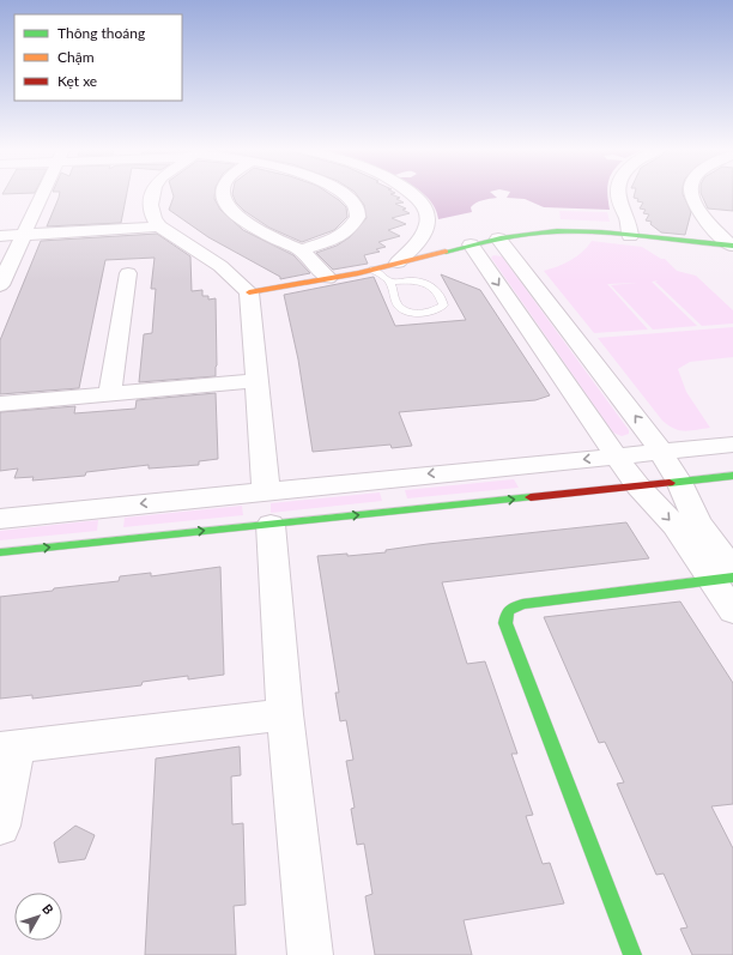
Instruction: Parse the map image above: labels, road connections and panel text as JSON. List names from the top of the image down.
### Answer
{
  "legend": ["Thông thoáng", "Chậm", "Kẹt xe"],
  "north": "top right"
}
